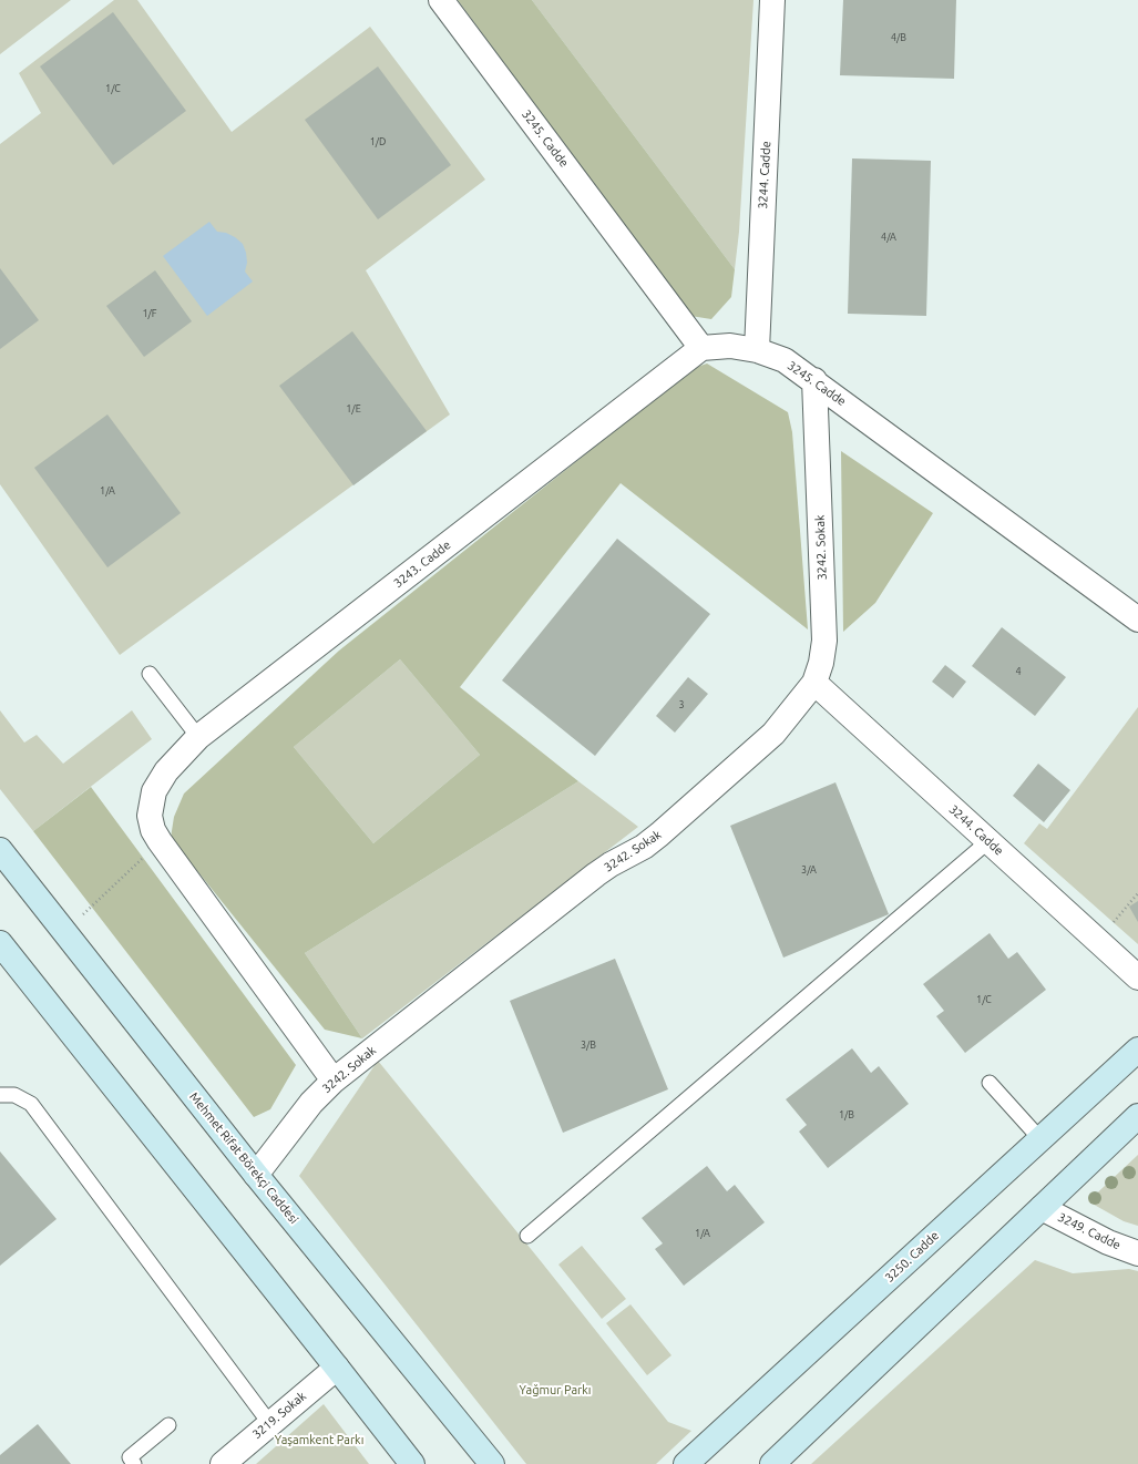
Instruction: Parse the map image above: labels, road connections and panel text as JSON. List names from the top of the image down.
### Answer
{
  "streets": {
    "main road": ["Mehmet Rifat Börekçi Caddesi", "3250. Cadde"],
    "street": [
      "3245. Cadde",
      "3244. Cadde",
      "3242. Sokak",
      "3243. Cadde",
      "3249. Cadde",
      "3219. Sokak"
    ]
  },
  "crossings": [
    ["3245. Cadde", "3244. Cadde"],
    ["3245. Cadde", "3242. Sokak"],
    ["3245. Cadde", "3243. Cadde"],
    ["3244. Cadde", "3242. Sokak"],
    ["3242. Sokak", "Mehmet Rifat Börekçi Caddesi"]
  ],
  "parks": ["Yağmur Parkı", "Yaşamkent Parkı"],
  "house_numbers": [
    "4/B",
    "1/C",
    "1/D",
    "4/A",
    "1/F",
    "1/E",
    "1/A",
    "4",
    "3",
    "3/A",
    "1/C",
    "3/B",
    "1/B",
    "1/A"
  ]
}
